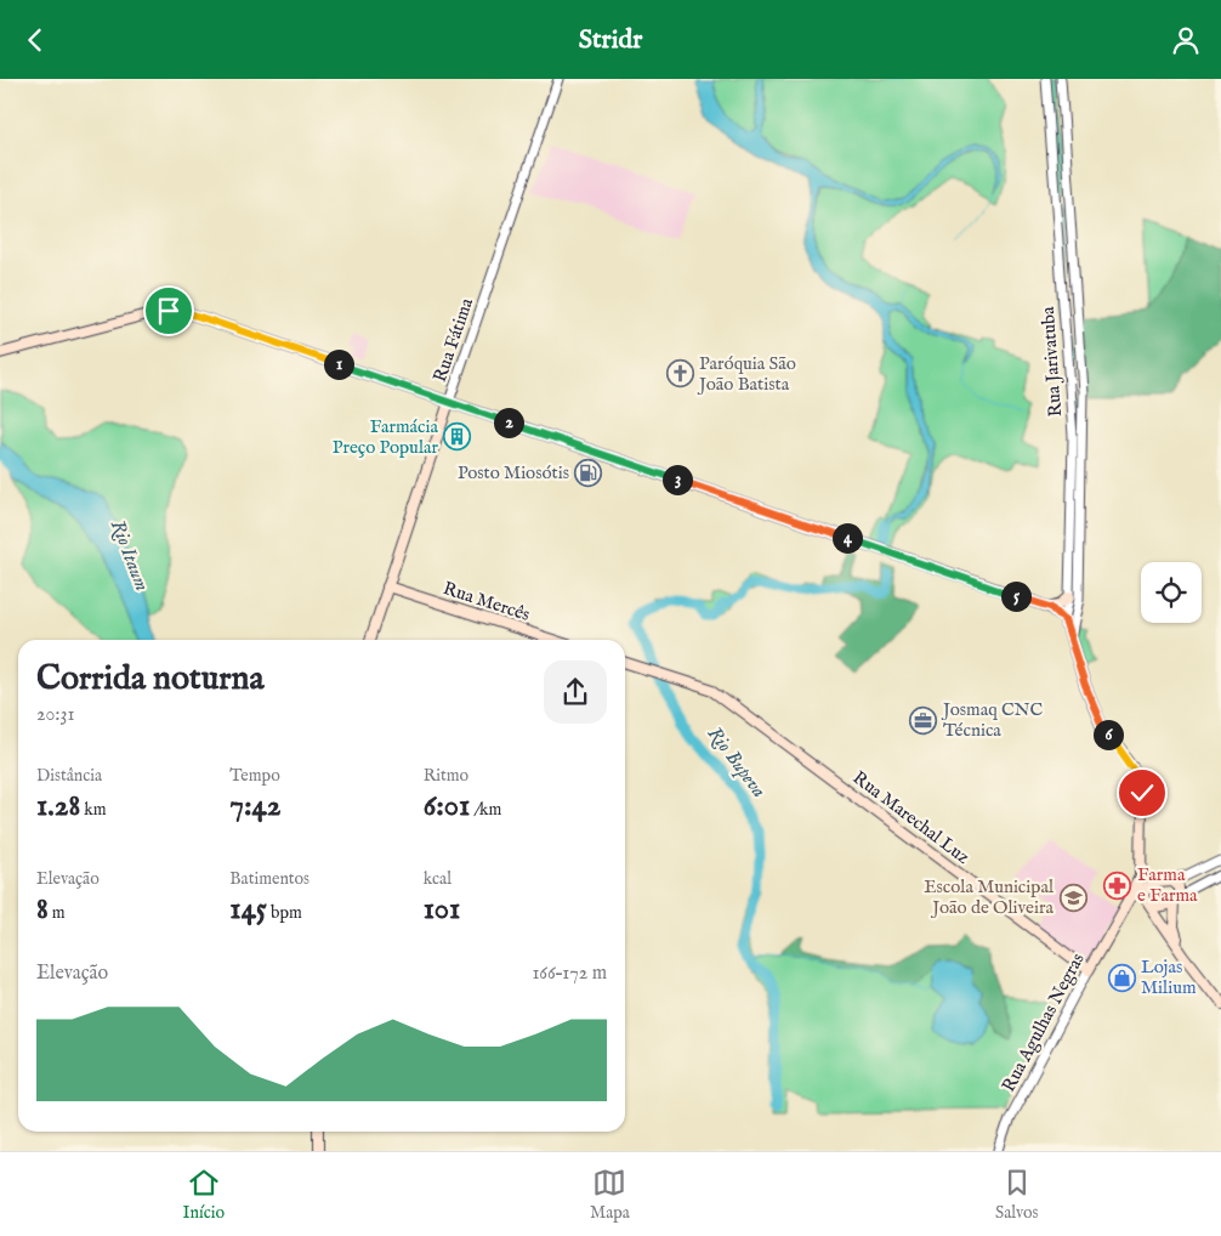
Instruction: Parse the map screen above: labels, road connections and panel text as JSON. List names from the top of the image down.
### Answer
{
  "streets": {
    "main road": [
      "Rua Fátima",
      "Rua Jarivatuba",
      "Rua Mercês",
      "Rua Marechal Luz",
      "Rua Agulhas Negras"
    ]
  },
  "crossings": [
    ["Rua Fátima", "Rua Mercês"],
    ["Rua Jarivatuba", "Rua Agulhas Negras"],
    ["Rua Marechal Luz", "Rua Agulhas Negras"]
  ],
  "water": ["Rio Itaum", "Rio Bupeva"],
  "places": {
    "church": ["Paróquia São João Batista"],
    "building": ["Farmácia Preço Popular"],
    "fuel station": ["Posto Miosótis"],
    "office": ["Josmaq CNC Técnica"],
    "pharmacy": ["Farma e Farma"],
    "school or university": ["Escola Municipal João de Oliveira"],
    "shop": ["Lojas Milium"]
  },
  "page": {
    "header": "Stridr",
    "pins": [
      "1",
      "2",
      "3",
      "4",
      "5",
      "6"
    ],
    "heading": ["Corrida noturna", "20:31"],
    "stats": [
      ["Distância", "1.28 km"],
      ["Tempo", "7:42"],
      ["Ritmo", "6:01 /km"],
      ["Elevação", "8 m"],
      ["Batimentos", "145 bpm"],
      ["kcal", "101"]
    ],
    "chart": ["Elevação", "166–172 m"],
    "tabs": ["Início", "Mapa", "Salvos"]
  }
}
